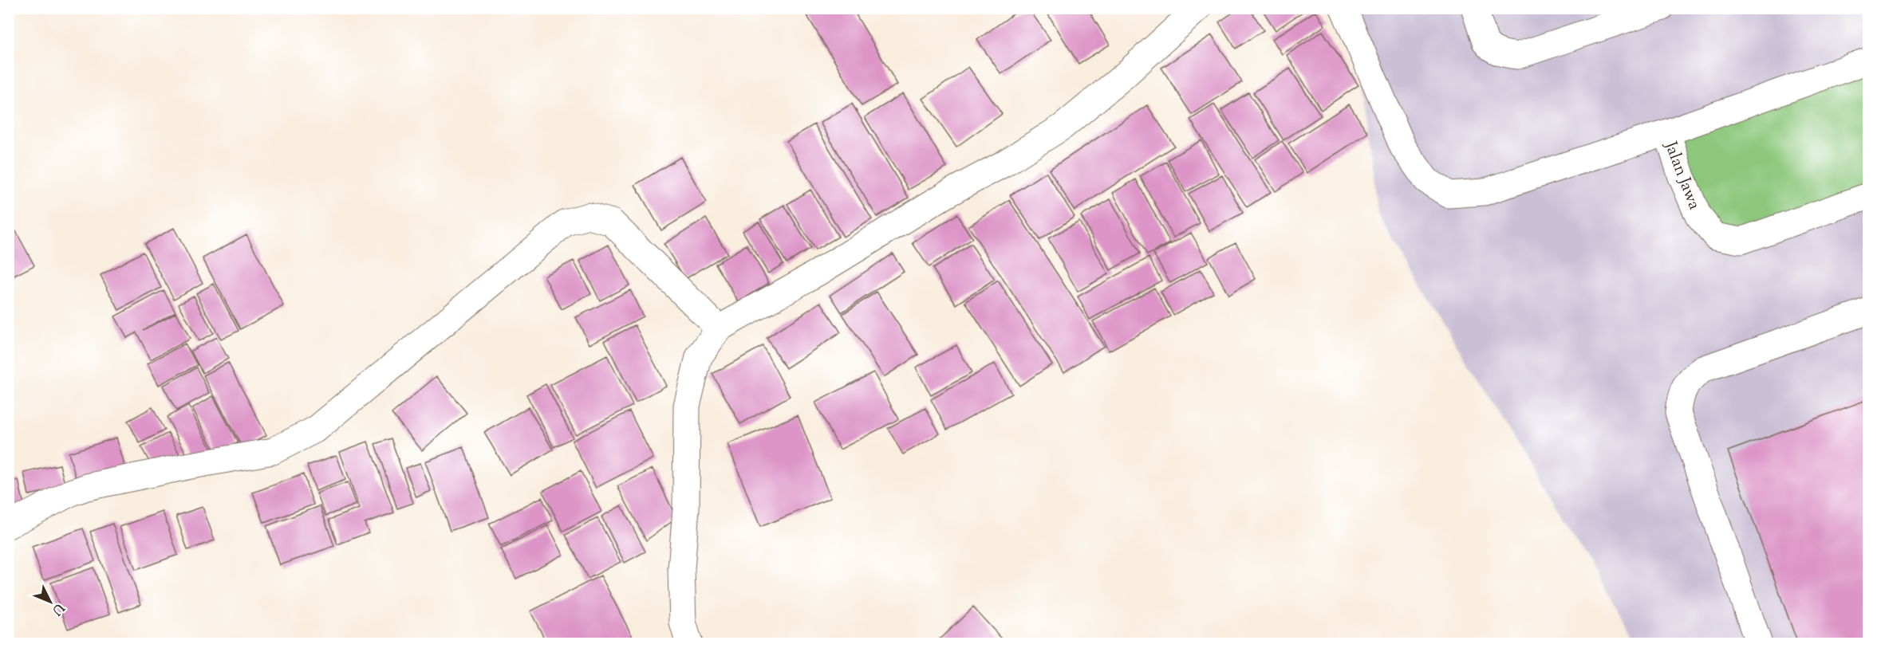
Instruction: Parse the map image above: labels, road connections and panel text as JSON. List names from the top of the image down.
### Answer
{
  "streets": {
    "street": ["Jalan Jawa"]
  },
  "north": "bottom right"
}
